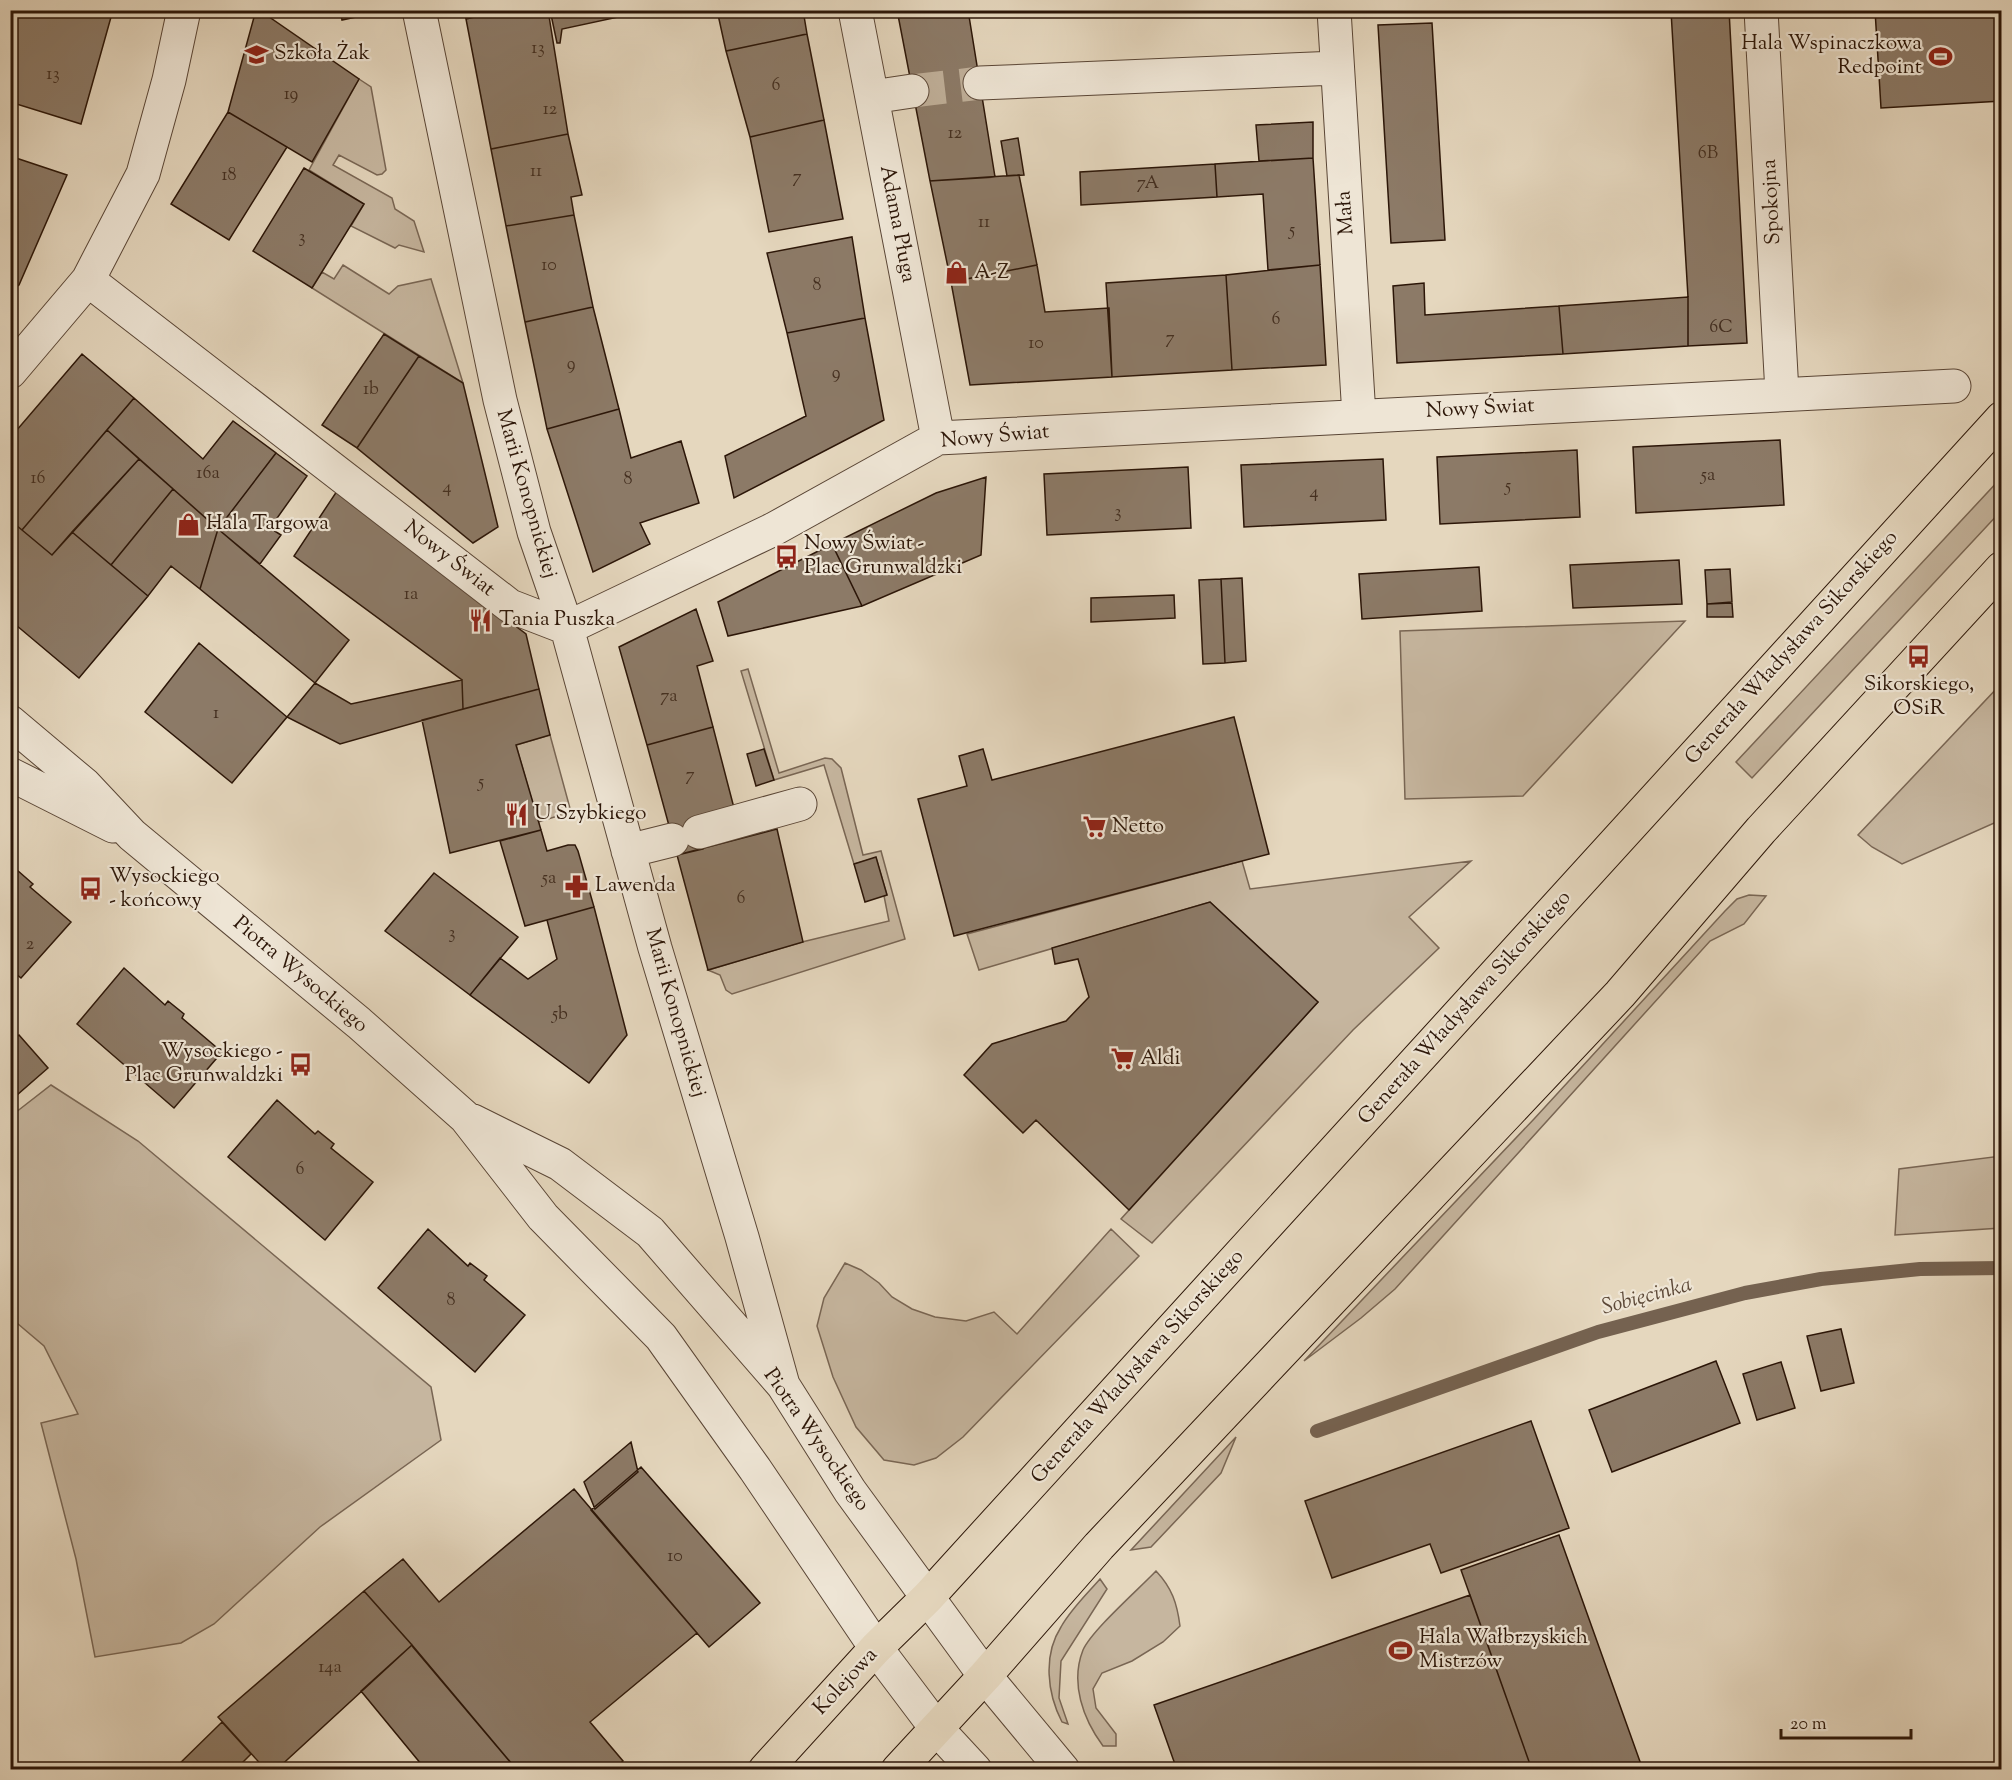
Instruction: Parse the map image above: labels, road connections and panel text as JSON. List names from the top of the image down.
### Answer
{
  "streets": {
    "main road": ["Generała Władysława Sikorskiego", "Kolejowa"],
    "street": [
      "Spokojna",
      "Mała",
      "Adama Pługa",
      "Nowy Świat",
      "Marii Konopnickiej",
      "Piotra Wysockiego"
    ]
  },
  "crossings": [
    ["Spokojna", "Nowy Świat"],
    ["Mała", "Nowy Świat"],
    ["Adama Pługa", "Nowy Świat"],
    ["Nowy Świat", "Marii Konopnickiej"],
    ["Marii Konopnickiej", "Piotra Wysockiego"],
    ["Generała Władysława Sikorskiego", "Piotra Wysockiego"],
    ["Generała Władysława Sikorskiego", "Kolejowa"],
    ["Piotra Wysockiego", "Kolejowa"]
  ],
  "water": ["Sobięcinka"],
  "places": {
    "school or university": ["Szkoła Żak"],
    "sports": ["Hala Wspinaczkowa Redpoint", "Hala Wałbrzyskich Mistrzów"],
    "shop": ["A-Z", "Hala Targowa"],
    "bus stop": [
      "Nowy Świat - Plac Grunwaldzki",
      "Sikorskiego, OSiR",
      "Wysockiego - końcowy",
      "Wysockiego - Plac Grunwaldzki"
    ],
    "restaurant": ["Tania Puszka", "U Szybkiego"],
    "supermarket": ["Netto", "Aldi"],
    "pharmacy": ["Lawenda"]
  },
  "house_numbers": [
    "13",
    "13",
    "6",
    "19",
    "12",
    "12",
    "6B",
    "11",
    "18",
    "7",
    "7A",
    "11",
    "5",
    "3",
    "10",
    "8",
    "6",
    "6C",
    "7",
    "10",
    "9",
    "9",
    "1b",
    "16a",
    "5a",
    "16",
    "8",
    "5",
    "4",
    "4",
    "3",
    "1a",
    "7a",
    "1",
    "7",
    "5",
    "5a",
    "6",
    "3",
    "2",
    "5b",
    "6",
    "8",
    "10",
    "14a"
  ],
  "scale_bar": "20 m"
}
